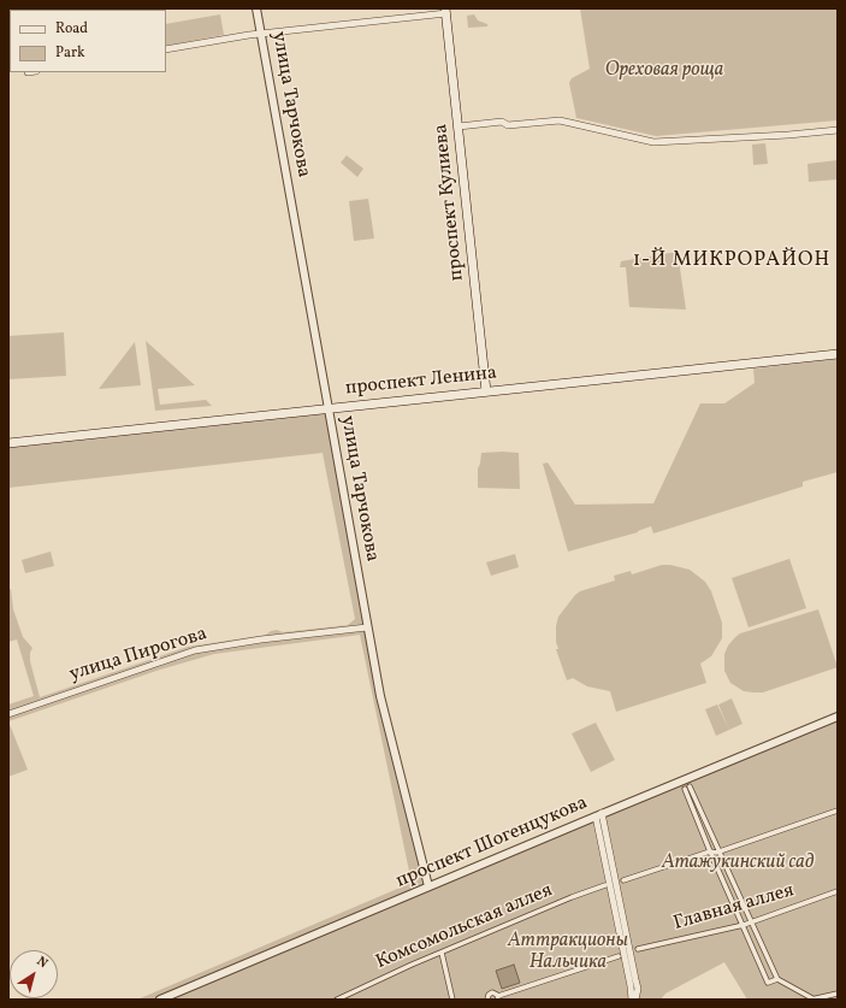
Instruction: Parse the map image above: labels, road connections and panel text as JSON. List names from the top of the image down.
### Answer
{
  "streets": {
    "main road": ["проспект Кулиева", "проспект Ленина"],
    "street": [
      "улица Тарчокова",
      "улица Пирогова",
      "проспект Шогенцукова",
      "Главная аллея",
      "Комсомольская аллея"
    ]
  },
  "crossings": [
    ["улица Тарчокова", "проспект Ленина"],
    ["улица Тарчокова", "улица Пирогова"],
    ["улица Тарчокова", "проспект Шогенцукова"],
    ["проспект Кулиева", "проспект Ленина"]
  ],
  "districts": ["1-Й МИКРОРАЙОН"],
  "parks": ["Ореховая роща", "Атажукинский сад", "Аттракционы Нальчика"],
  "legend": ["Road", "Park"],
  "north": "top right"
}
